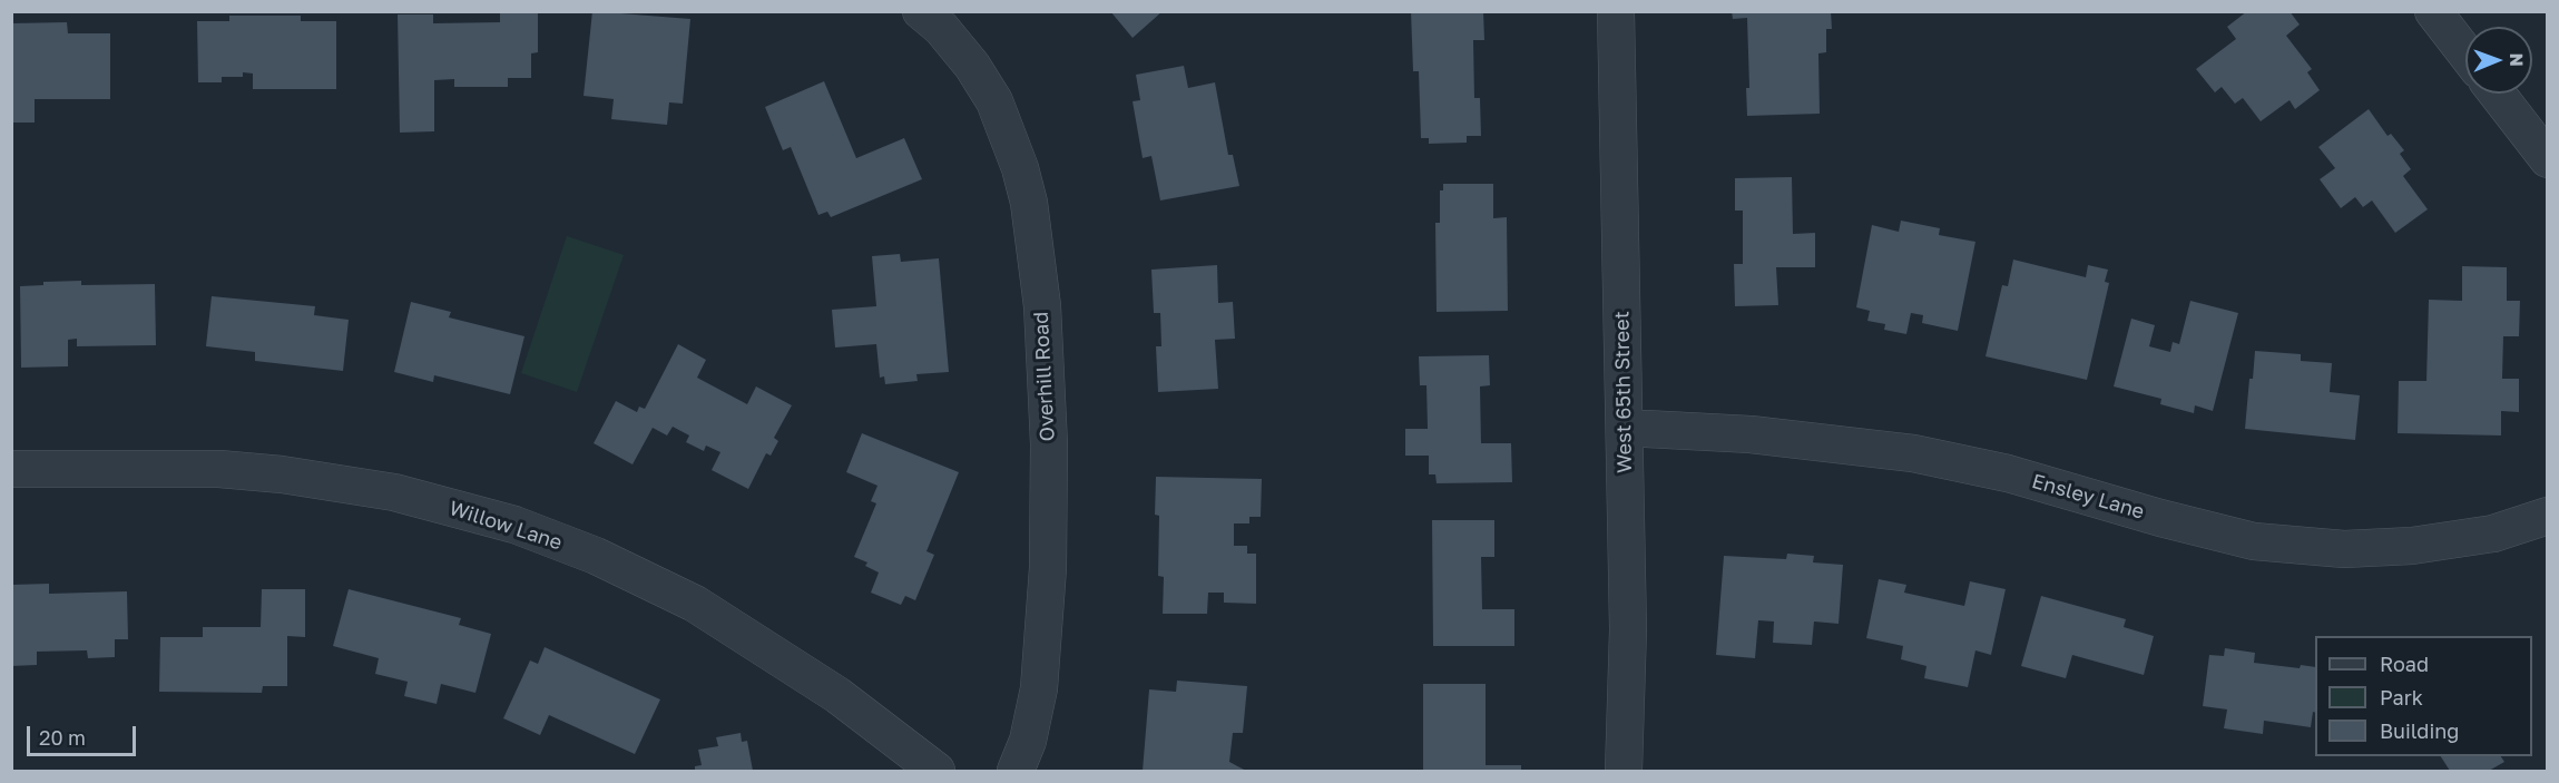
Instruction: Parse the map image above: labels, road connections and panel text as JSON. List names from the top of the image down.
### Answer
{
  "streets": {
    "street": [
      "Overhill Road",
      "West 65th Street",
      "Ensley Lane",
      "Willow Lane"
    ]
  },
  "crossings": [
    ["West 65th Street", "Ensley Lane"]
  ],
  "legend": ["Road", "Park", "Building"],
  "scale_bar": "20 m",
  "north": "right"
}
